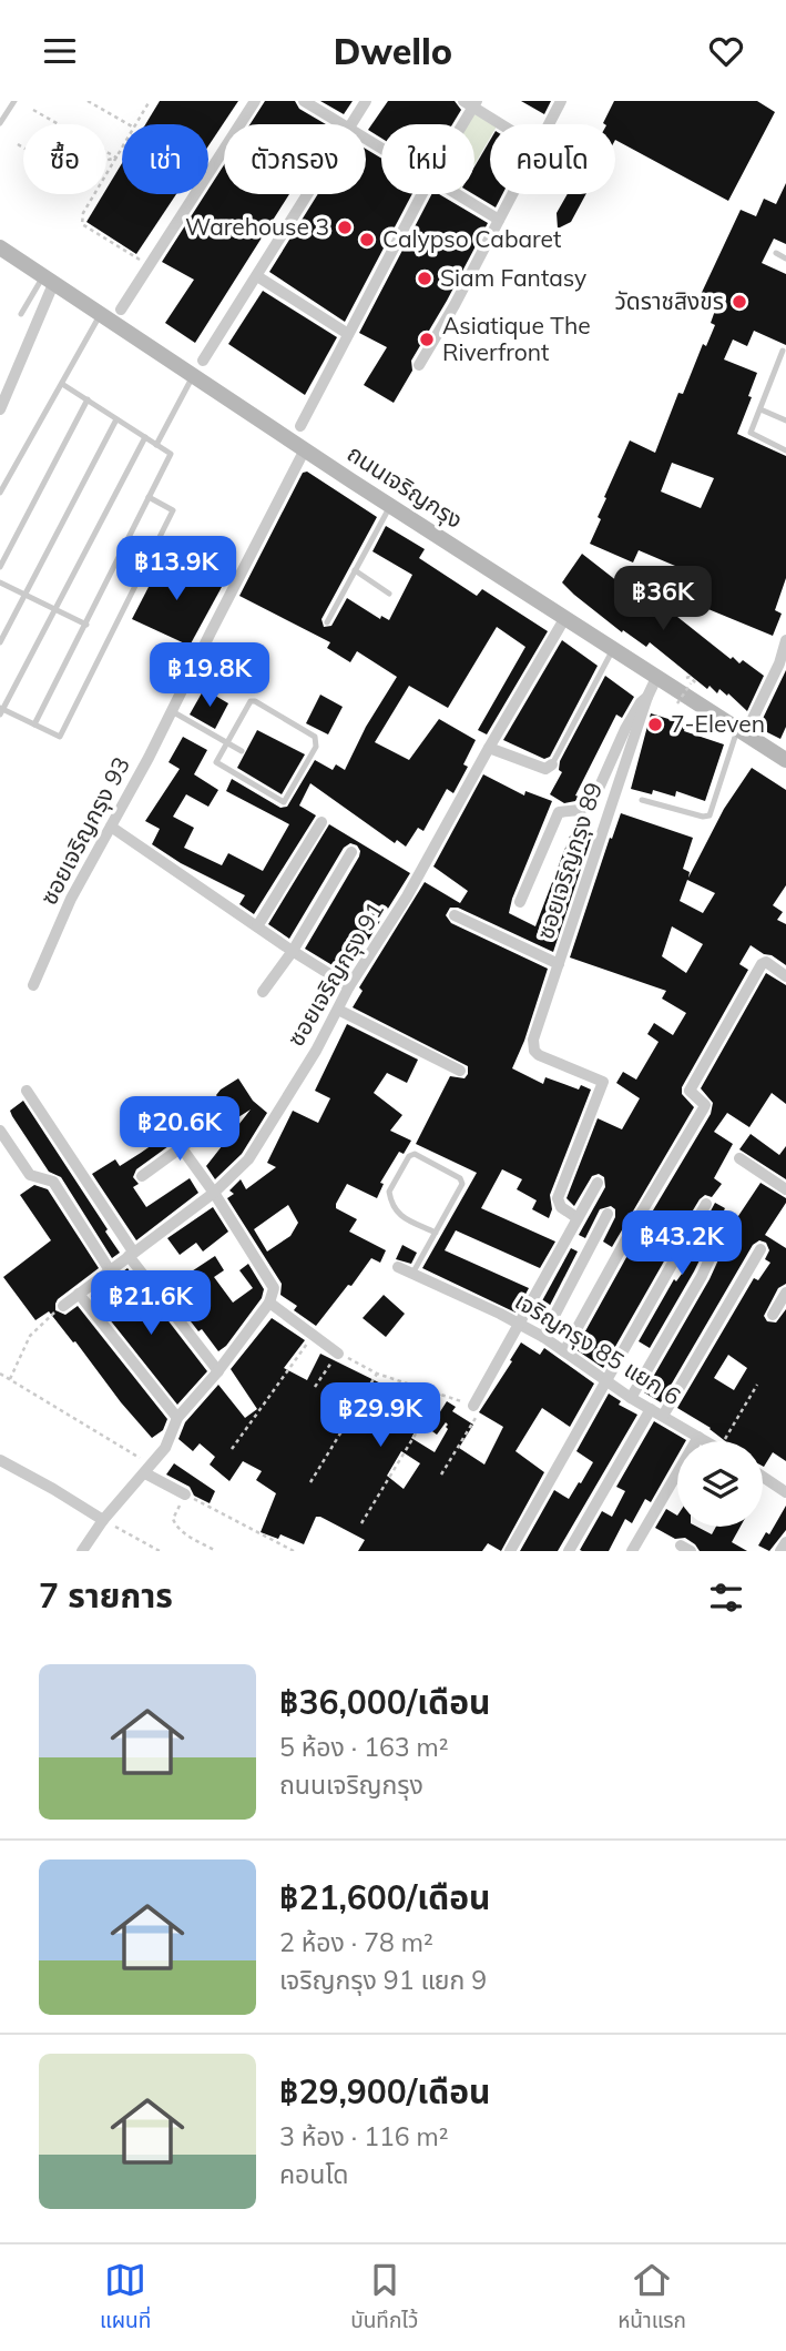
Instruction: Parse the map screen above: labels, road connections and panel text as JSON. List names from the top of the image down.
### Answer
{
  "streets": {
    "main road": ["ถนนเจริญกรุง"],
    "street": [
      "ซอยเจริญกรุง 93",
      "ซอยเจริญกรุง 89",
      "ซอยเจริญกรุง 91",
      "เจริญกรุง 85 แยก 6"
    ]
  },
  "crossings": [
    ["ถนนเจริญกรุง", "ซอยเจริญกรุง 93"],
    ["ถนนเจริญกรุง", "ซอยเจริญกรุง 91"]
  ],
  "places": [
    "Warehouse 3",
    "Calypso Cabaret",
    "Siam Fantasy",
    "วัดราชสิงขร",
    "Asiatique The Riverfront",
    "7-Eleven"
  ],
  "page": {
    "header": "Dwello",
    "chip": [
      "ซื้อ",
      "เช่า",
      "ตัวกรอง",
      "ใหม่",
      "คอนโด"
    ],
    "price": [
      "฿13.9K",
      "฿36K",
      "฿19.8K",
      "฿20.6K",
      "฿43.2K",
      "฿21.6K",
      "฿29.9K"
    ],
    "heading": "7 รายการ",
    "list": [
      {
        "name": "฿36,000/เดือน",
        "note": "5 ห้อง · 163 m² · ถนนเจริญกรุง"
      },
      {
        "name": "฿21,600/เดือน",
        "note": "2 ห้อง · 78 m² · เจริญกรุง 91 แยก 9"
      },
      {
        "name": "฿29,900/เดือน",
        "note": "3 ห้อง · 116 m² · คอนโด"
      }
    ],
    "tabs": ["แผนที่", "บันทึกไว้", "หน้าแรก"]
  }
}
